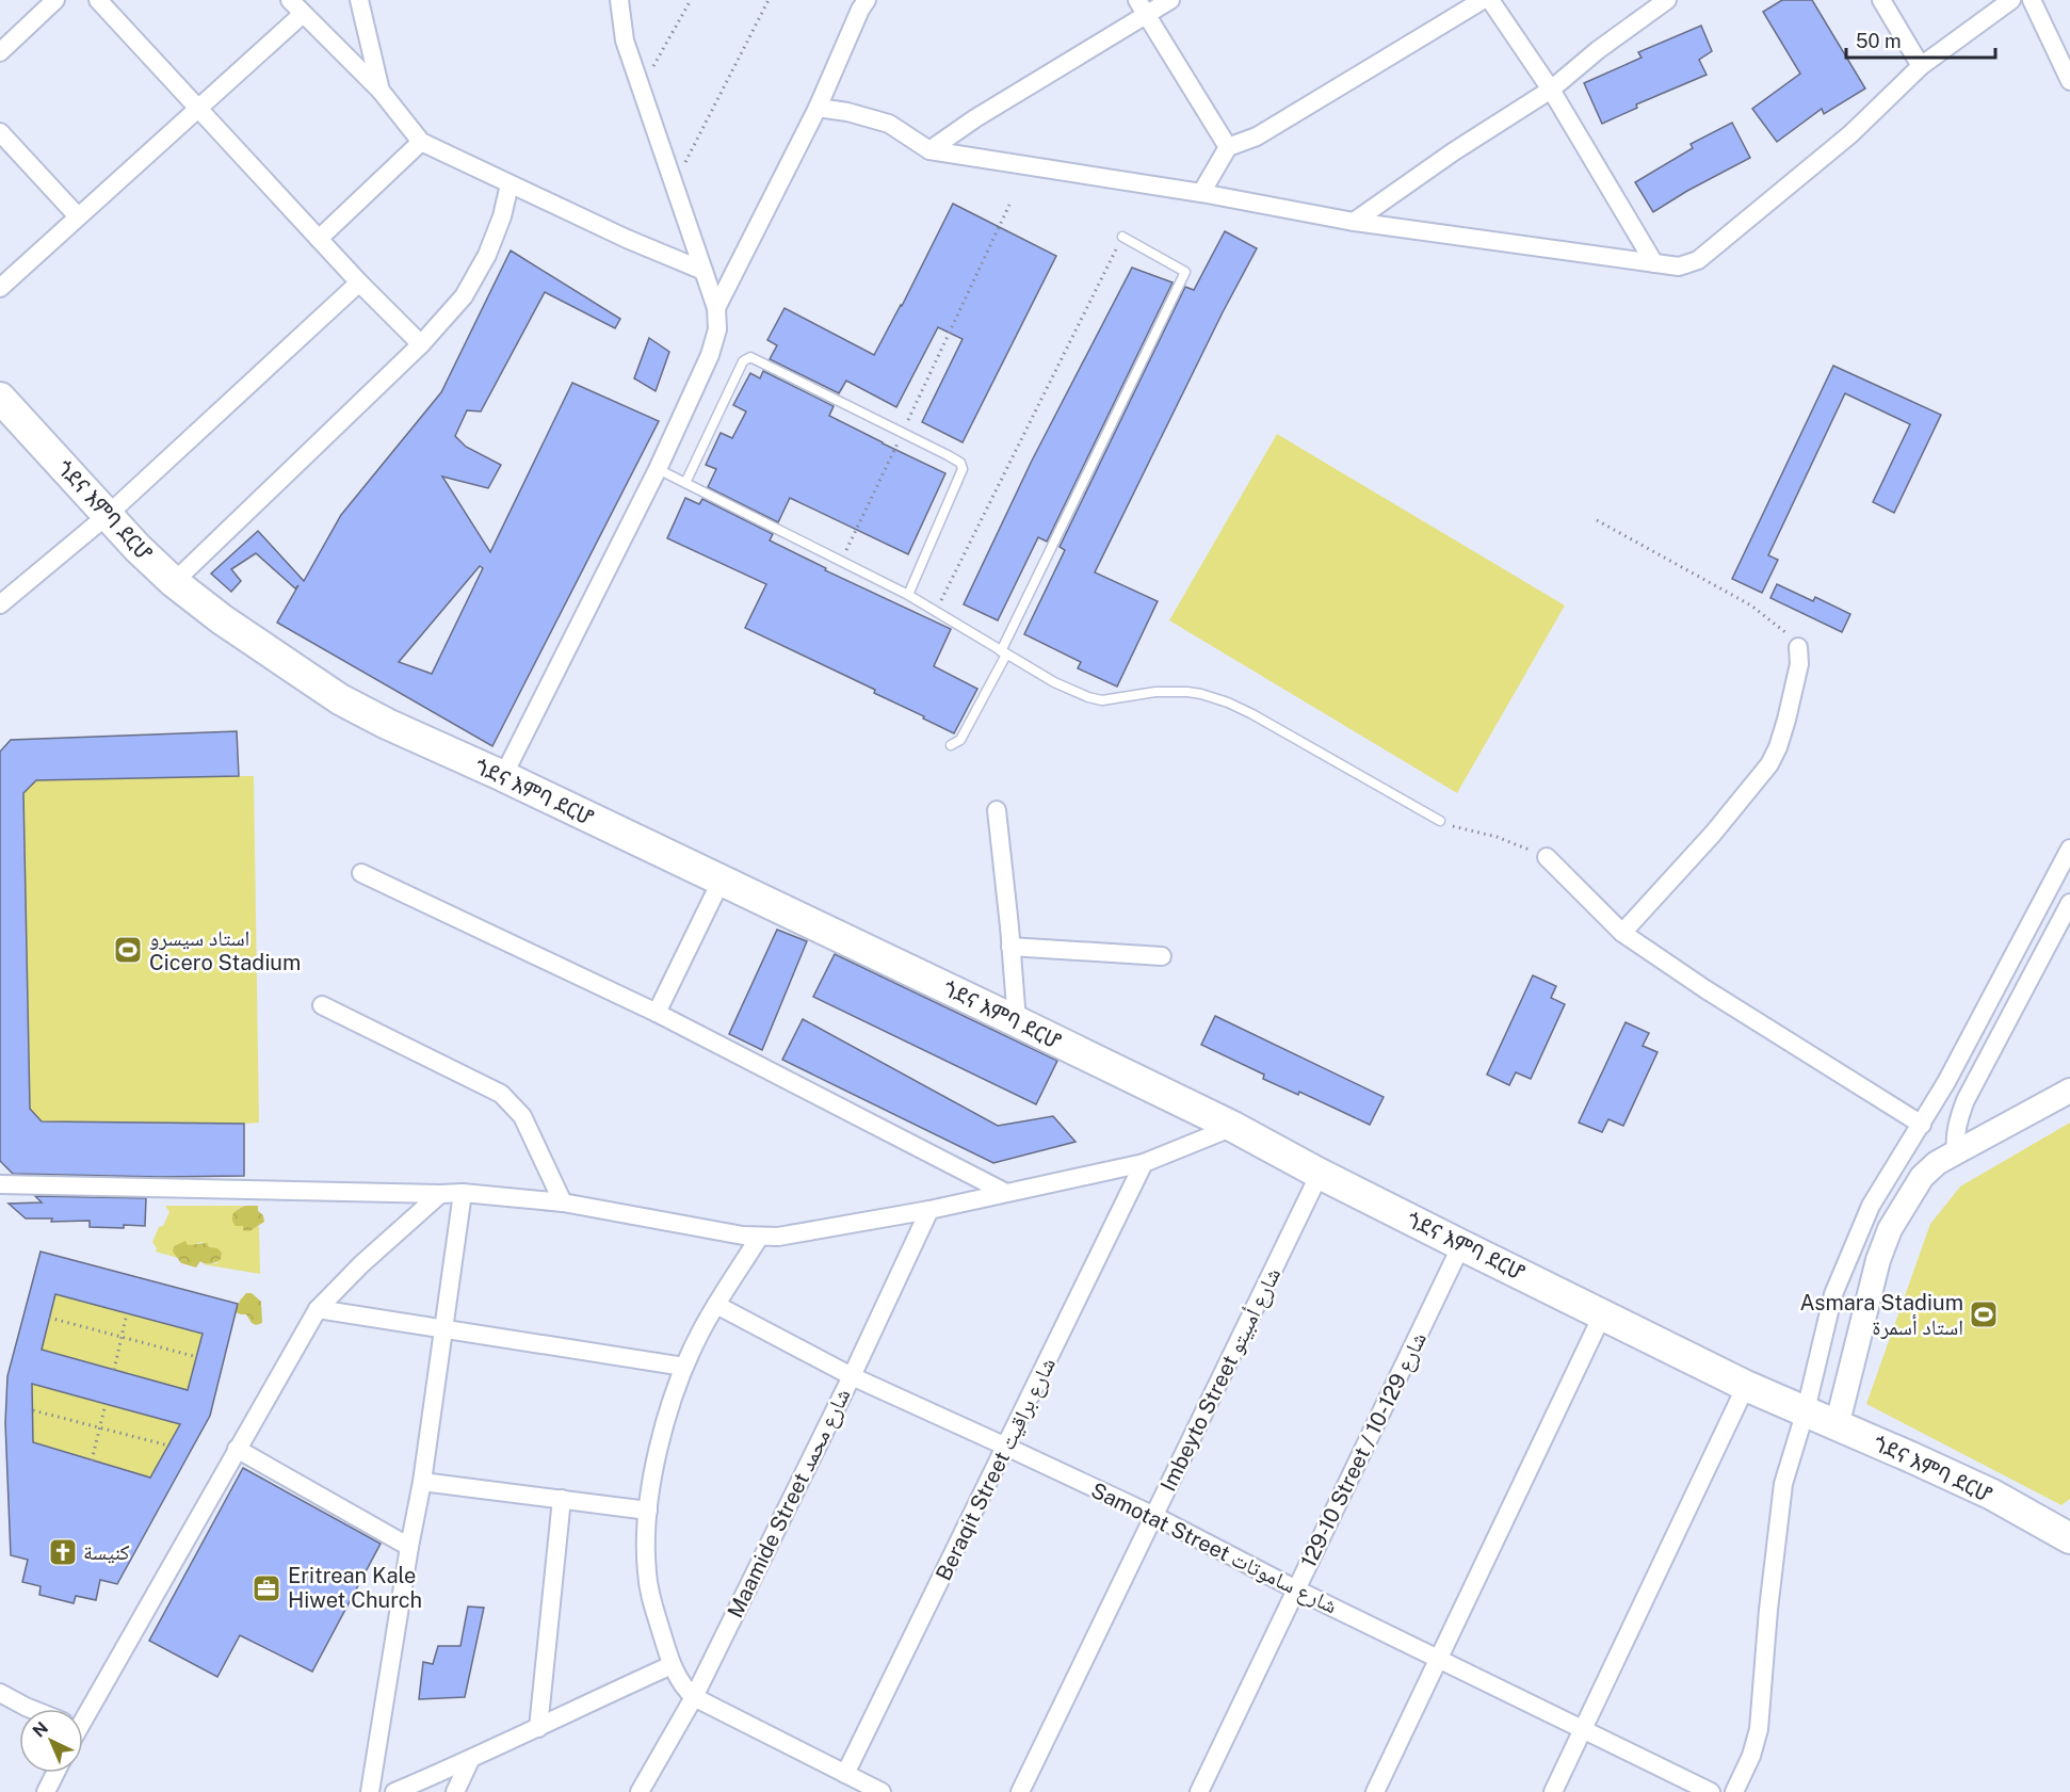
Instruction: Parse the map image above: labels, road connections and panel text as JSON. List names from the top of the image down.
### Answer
{
  "streets": {
    "highway": ["ጎደና እምባ ደርሆ"],
    "street": [
      "Imbeyto Street شارع أمبيتو",
      "129-10 Street / شارع 129-10",
      "Beraqit Street شارع براقيت",
      "Maamide Street شارع محمد",
      "Samotat Street شارع ساموتات"
    ]
  },
  "crossings": [
    ["ጎደና እምባ ደርሆ", "Imbeyto Street شارع أمبيتو"],
    ["ጎደና እምባ ደርሆ", "129-10 Street / شارع 129-10"],
    ["Imbeyto Street شارع أمبيتو", "Samotat Street شارع ساموتات"],
    ["129-10 Street / شارع 129-10", "Samotat Street شارع ساموتات"],
    ["Beraqit Street شارع براقيت", "Samotat Street شارع ساموتات"],
    ["Maamide Street شارع محمد", "Samotat Street شارع ساموتات"]
  ],
  "places": {
    "sports": ["استاد سيسرو Cicero Stadium", "Asmara Stadium استاد أسمرة"],
    "church": ["كنيسة"],
    "office": ["Eritrean Kale Hiwet Church"]
  },
  "scale_bar": "50 m",
  "north": "top left"
}
